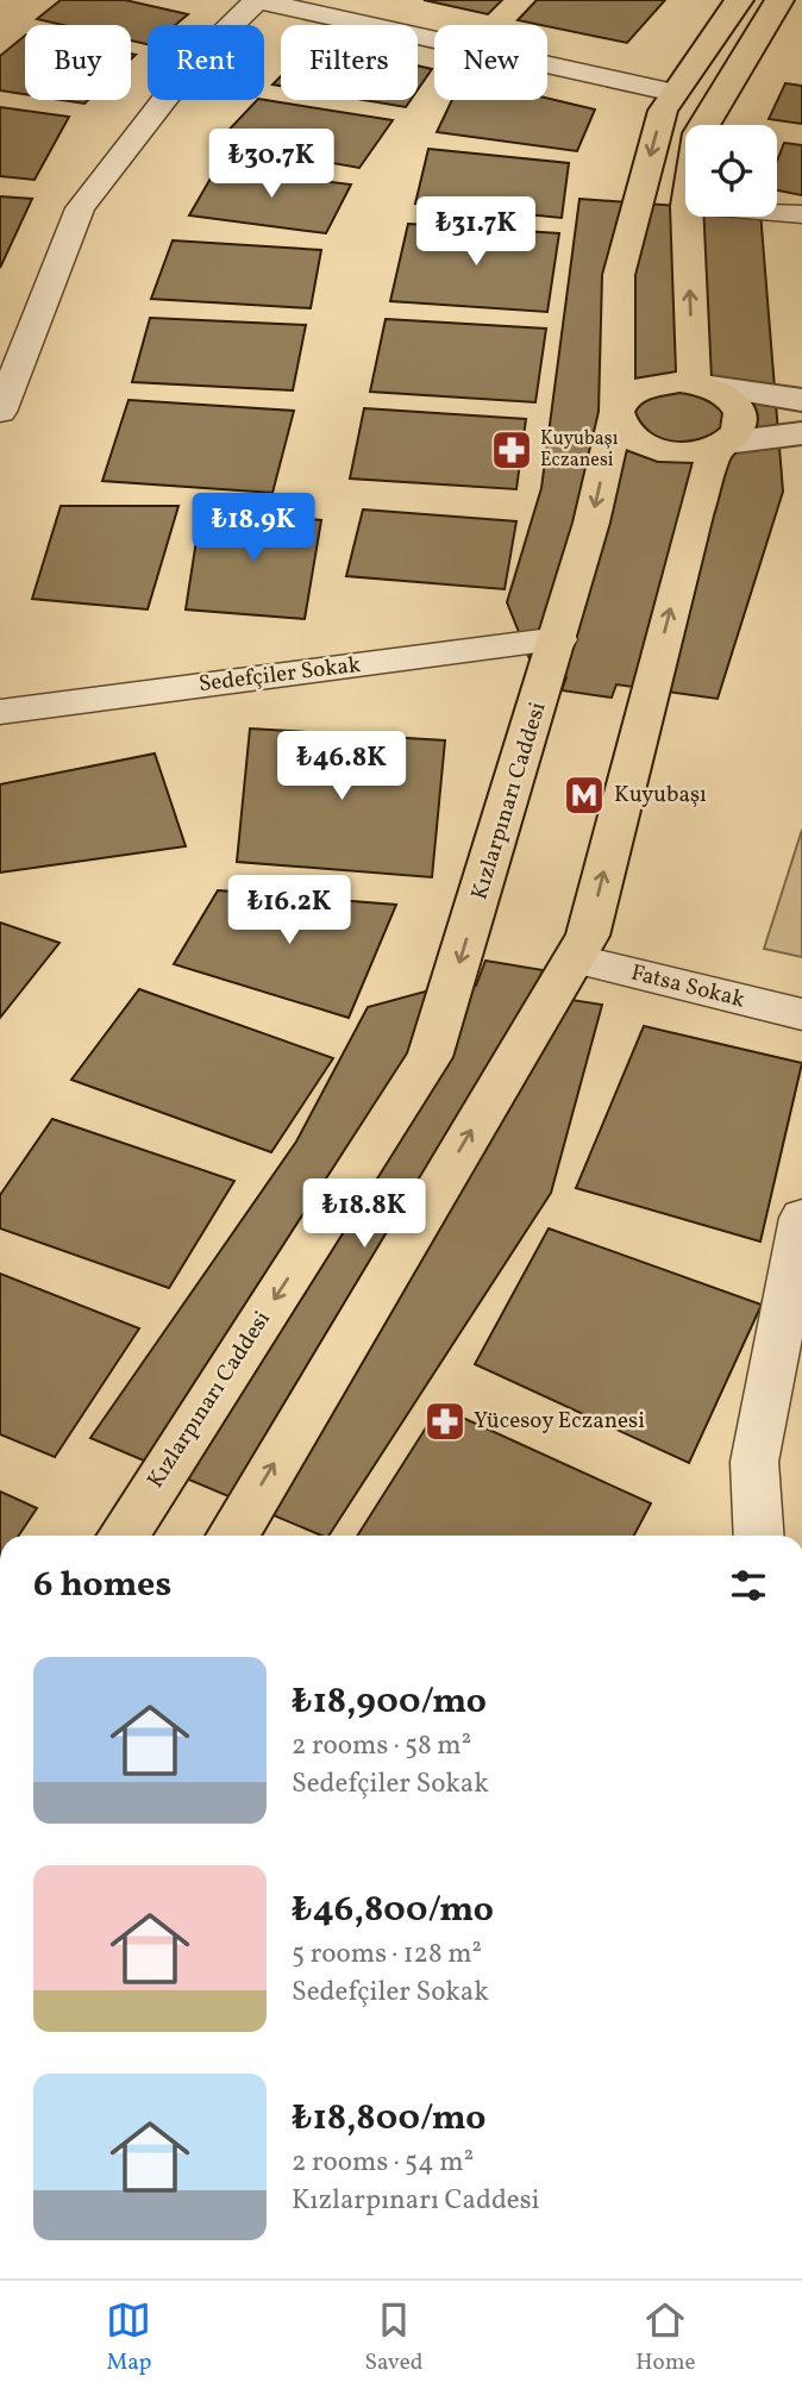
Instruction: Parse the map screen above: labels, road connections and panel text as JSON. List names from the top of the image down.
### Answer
{
  "streets": {
    "main road": ["Kızlarpınarı Caddesi"],
    "street": ["Sedefçiler Sokak", "Fatsa Sokak"]
  },
  "crossings": [
    ["Sedefçiler Sokak", "Kızlarpınarı Caddesi"]
  ],
  "places": {
    "pharmacy": ["Kuyubaşı Eczanesi", "Yücesoy Eczanesi"],
    "metro station": ["Kuyubaşı"]
  },
  "page": {
    "chip": [
      "Buy",
      "Rent",
      "Filters",
      "New"
    ],
    "price": [
      "₺30.7K",
      "₺31.7K",
      "₺18.9K",
      "₺46.8K",
      "₺16.2K",
      "₺18.8K"
    ],
    "heading": "6 homes",
    "list": [
      {
        "name": "₺18,900/mo",
        "note": "2 rooms · 58 m² · Sedefçiler Sokak"
      },
      {
        "name": "₺46,800/mo",
        "note": "5 rooms · 128 m² · Sedefçiler Sokak"
      },
      {
        "name": "₺18,800/mo",
        "note": "2 rooms · 54 m² · Kızlarpınarı Caddesi"
      }
    ],
    "tabs": ["Map", "Saved", "Home"]
  }
}
